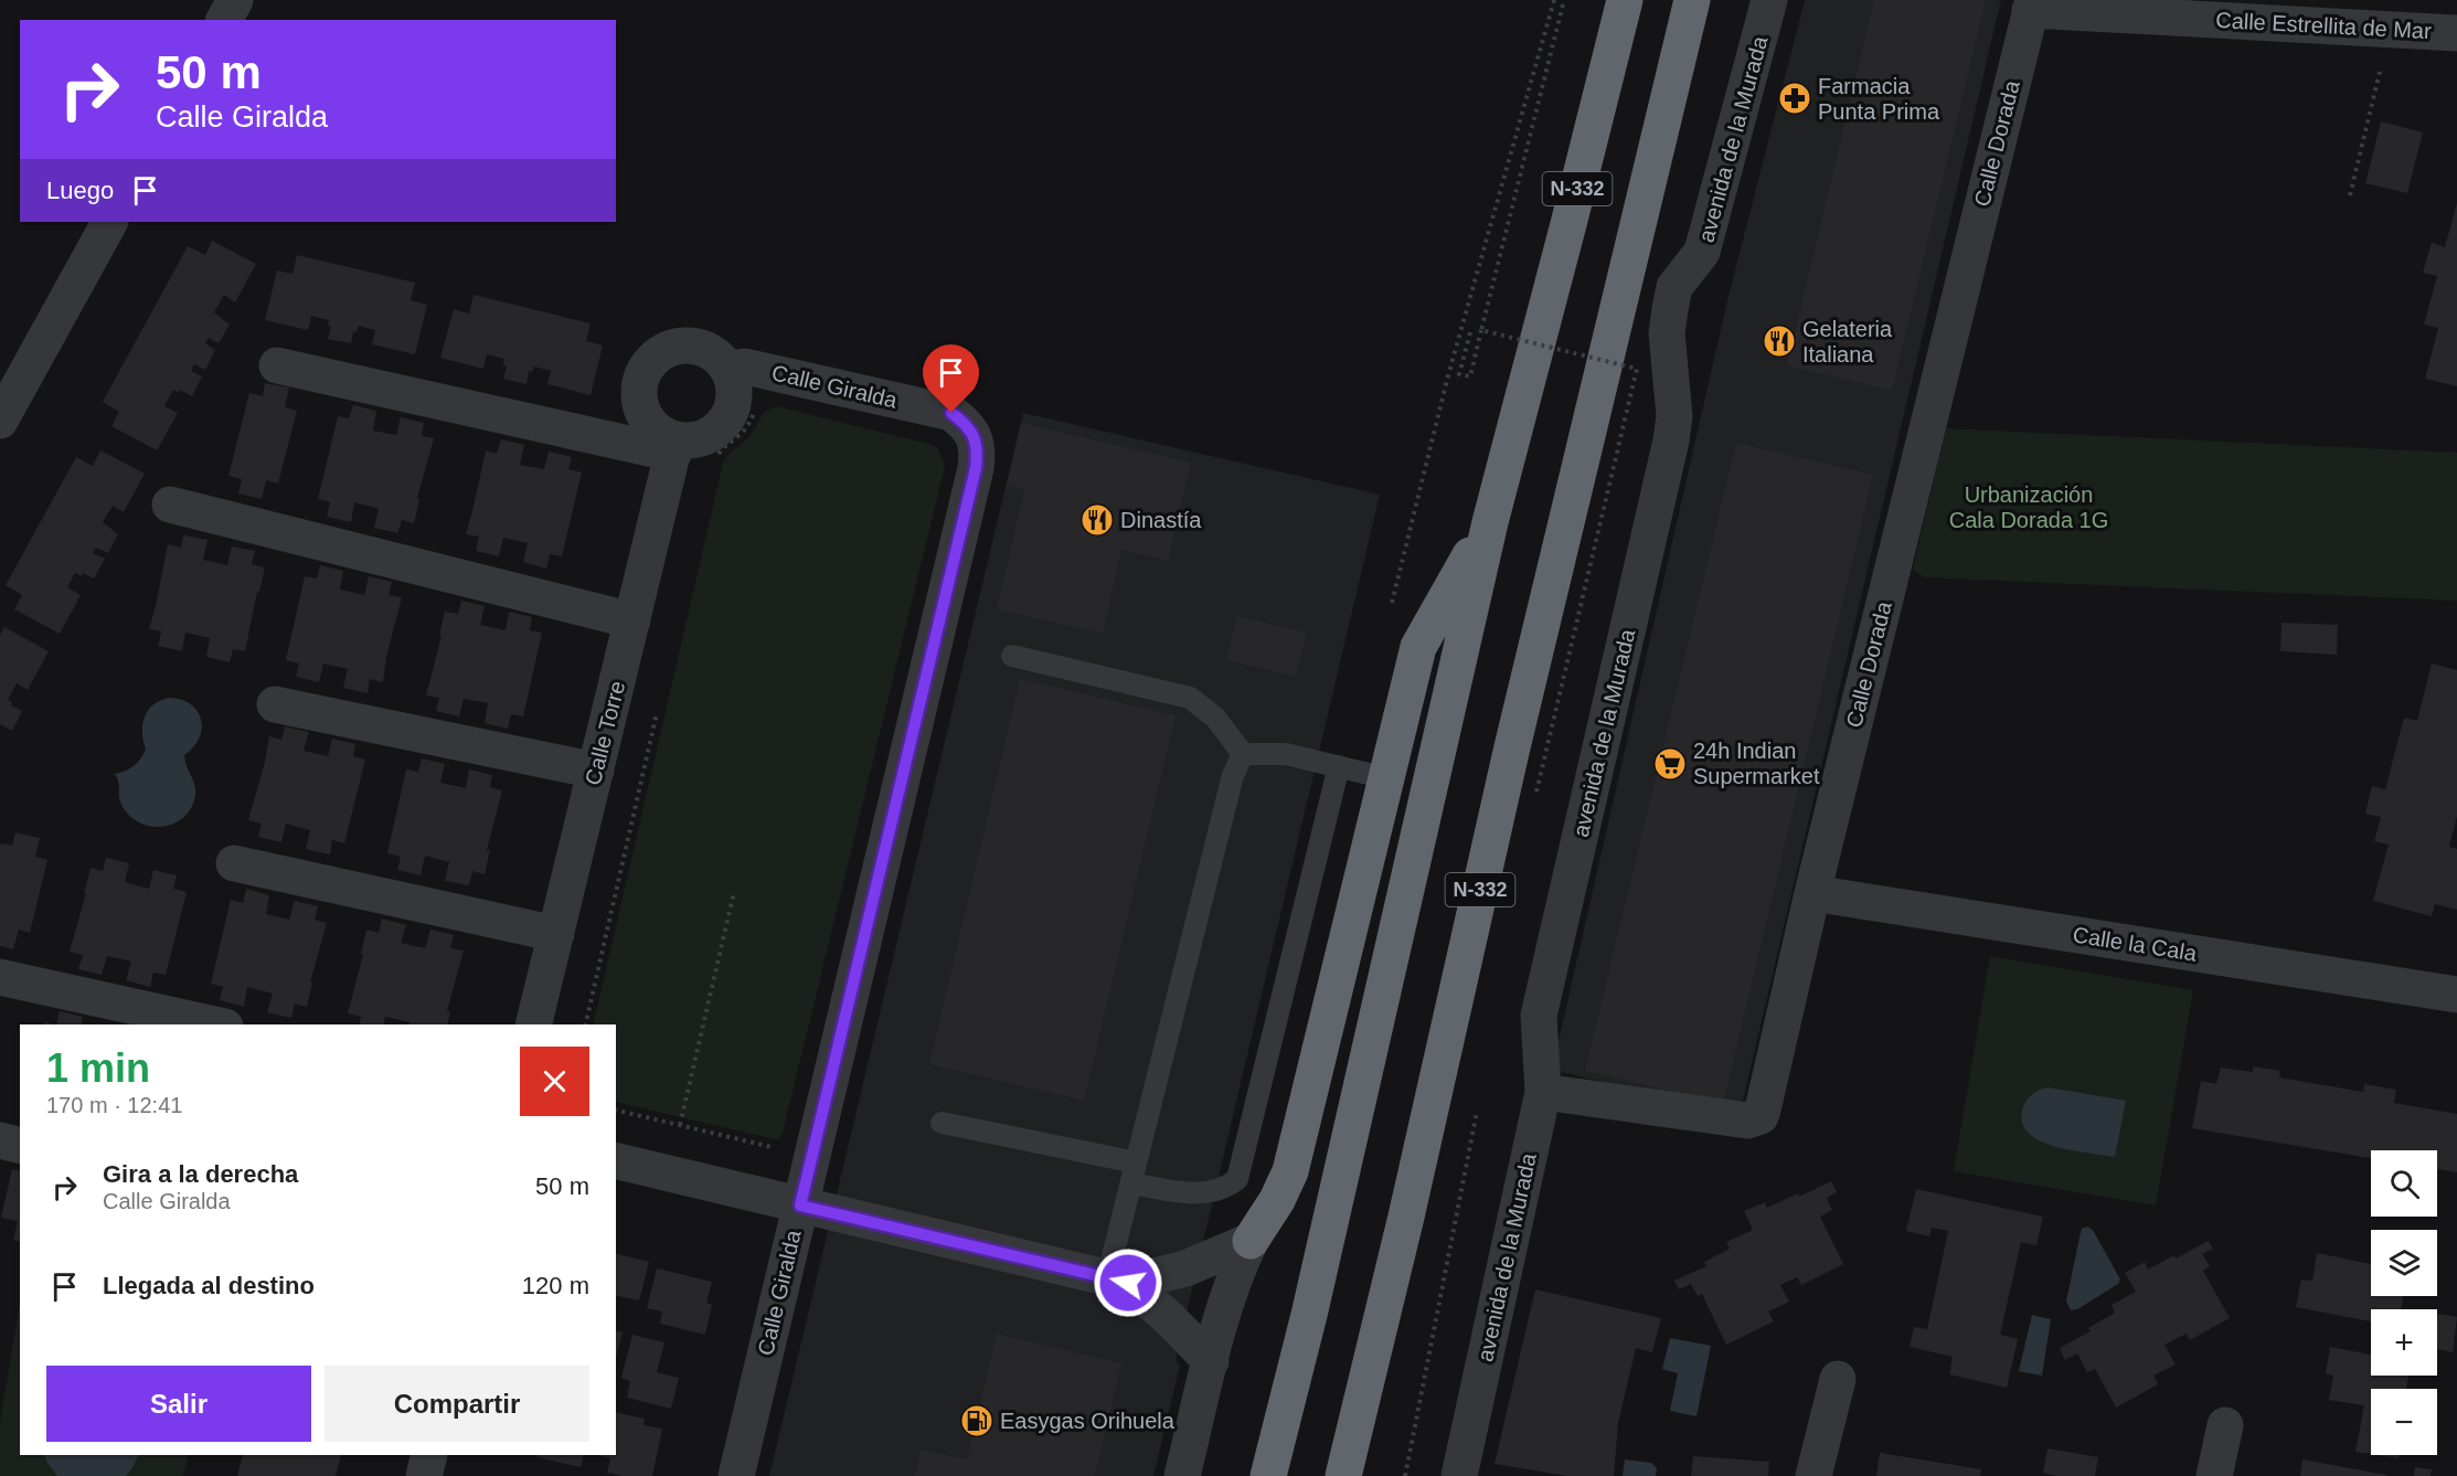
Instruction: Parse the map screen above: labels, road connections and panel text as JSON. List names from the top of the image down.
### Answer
{
  "streets": {
    "highway": ["N-332"],
    "street": [
      "Calle Estrellita de Mar",
      "avenida de la Murada",
      "Calle Dorada",
      "Calle Giralda",
      "Calle Torre",
      "Calle la Cala"
    ]
  },
  "crossings": [
    ["Calle Estrellita de Mar", "Calle Dorada"],
    ["avenida de la Murada", "Calle Dorada"],
    ["Calle Dorada", "Calle la Cala"],
    ["Calle Giralda", "Calle Torre"]
  ],
  "parks": ["Urbanización Cala Dorada 1G"],
  "places": {
    "pharmacy": ["Farmacia Punta Prima"],
    "restaurant": ["Gelateria Italiana", "Dinastía"],
    "supermarket": ["24h Indian Supermarket"],
    "fuel station": ["Easygas Orihuela"]
  },
  "page": {
    "turn": ["50 m", "Calle Giralda"],
    "then": "Luego",
    "heading": ["1 min", "170 m · 12:41"],
    "list": [
      {
        "name": "Gira a la derecha",
        "note": "Calle Giralda",
        "value": "50 m"
      },
      {
        "name": "Llegada al destino",
        "value": "120 m"
      }
    ],
    "map_buttons": ["+", "−"],
    "buttons": ["Salir", "Compartir"]
  }
}
